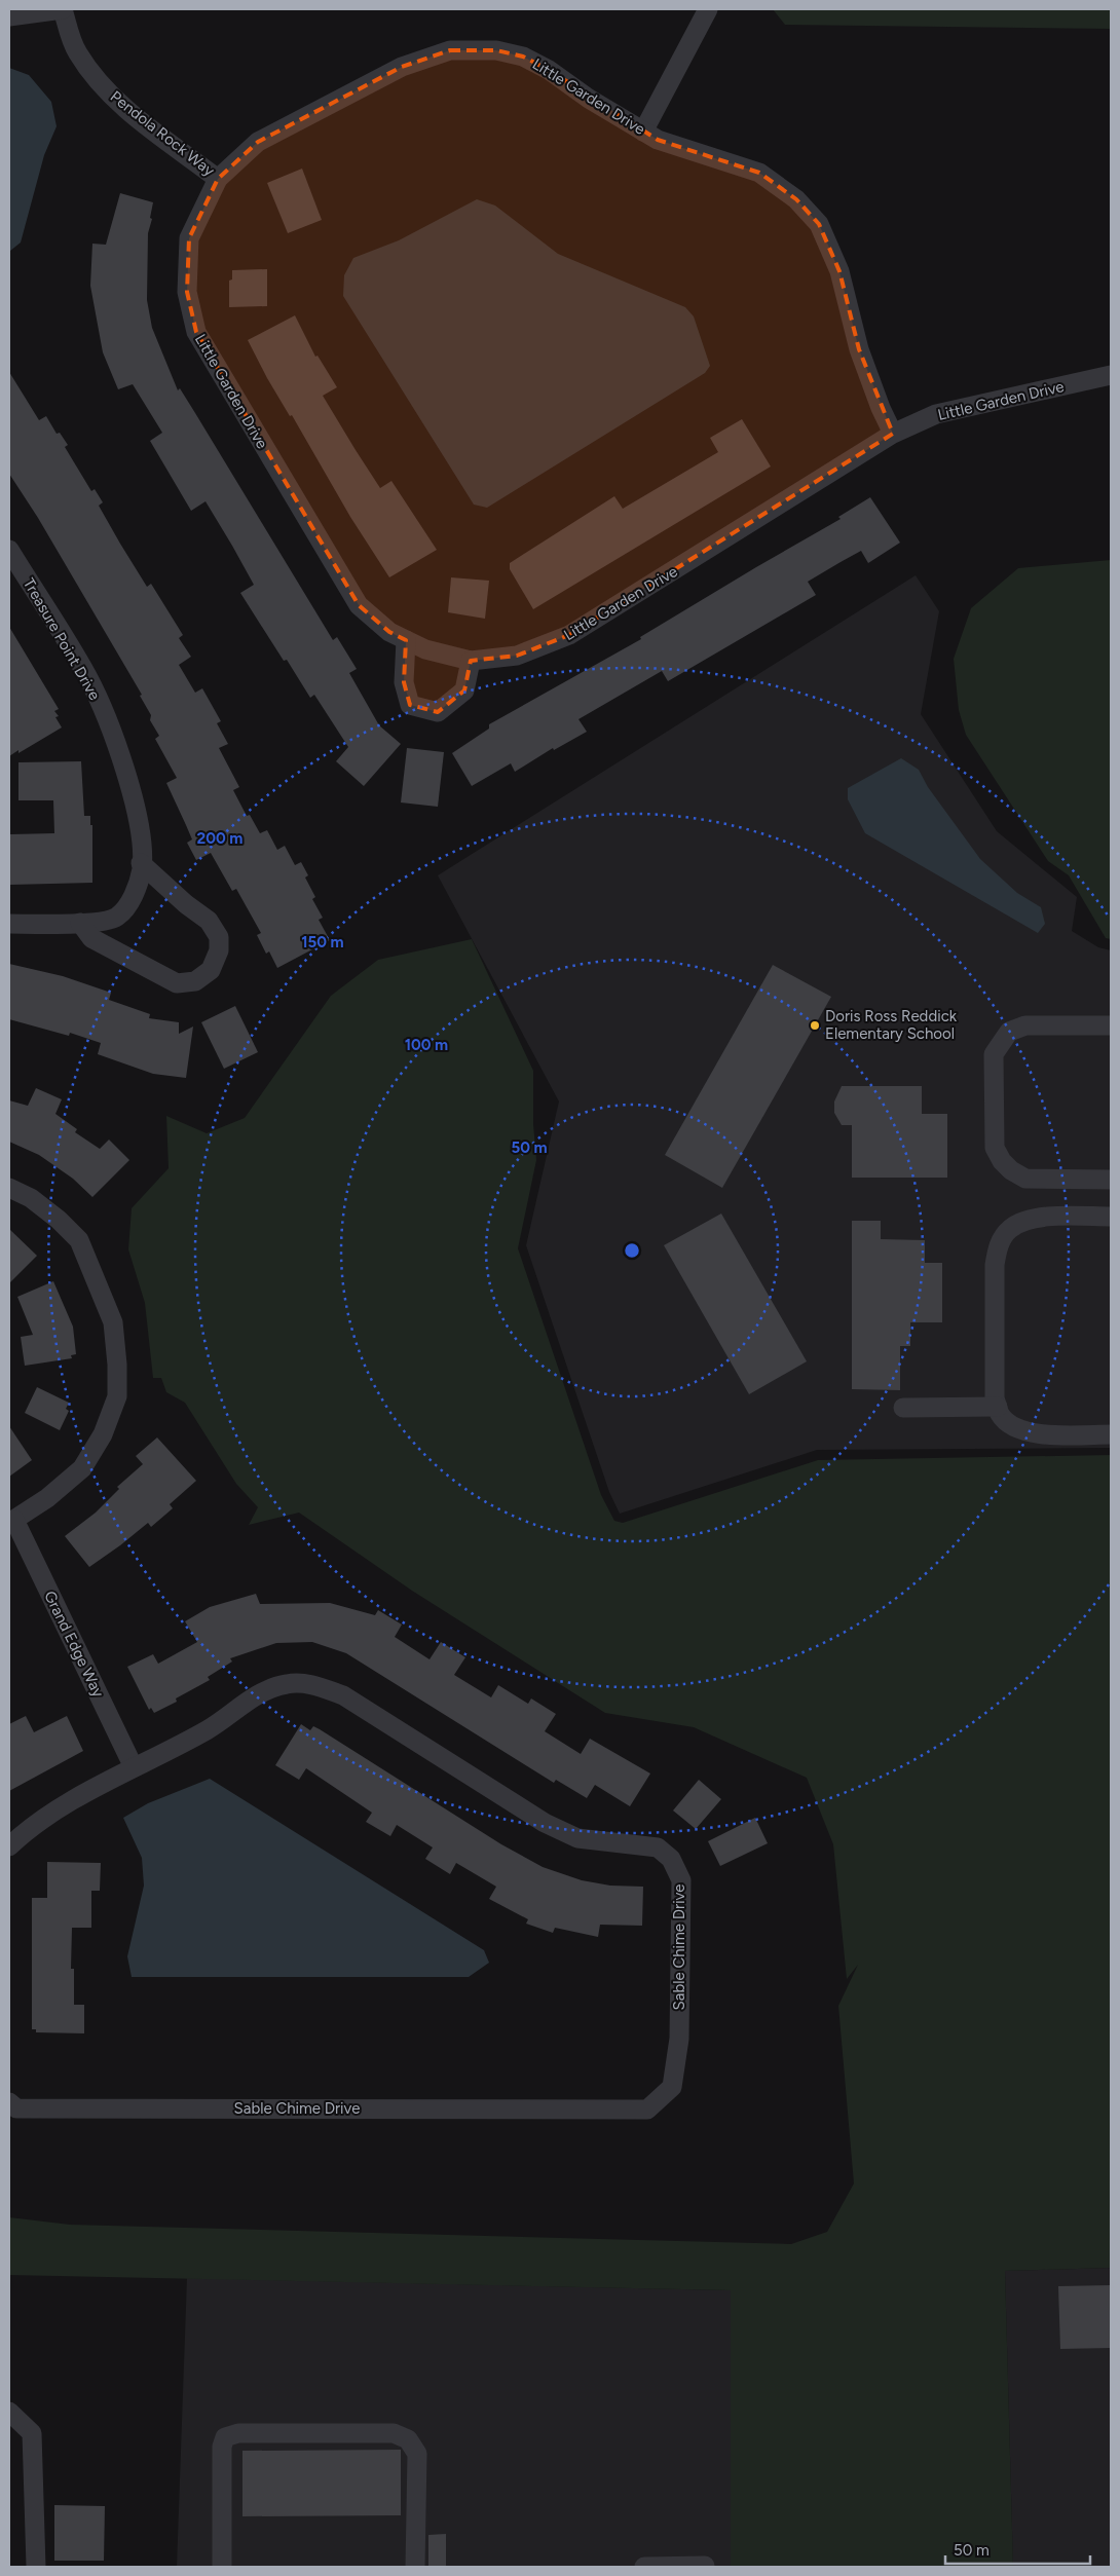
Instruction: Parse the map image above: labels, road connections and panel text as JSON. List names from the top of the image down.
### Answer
{
  "streets": {
    "street": [
      "Little Garden Drive",
      "Pendola Rock Way",
      "Treasure Point Drive",
      "Grand Edge Way",
      "Sable Chime Drive"
    ]
  },
  "crossings": [
    ["Little Garden Drive", "Pendola Rock Way"],
    ["Grand Edge Way", "Sable Chime Drive"]
  ],
  "places": ["Doris Ross Reddick Elementary School"],
  "scale_bar": "50 m",
  "rings": [
    "200 m",
    "150 m",
    "100 m",
    "50 m"
  ]
}
